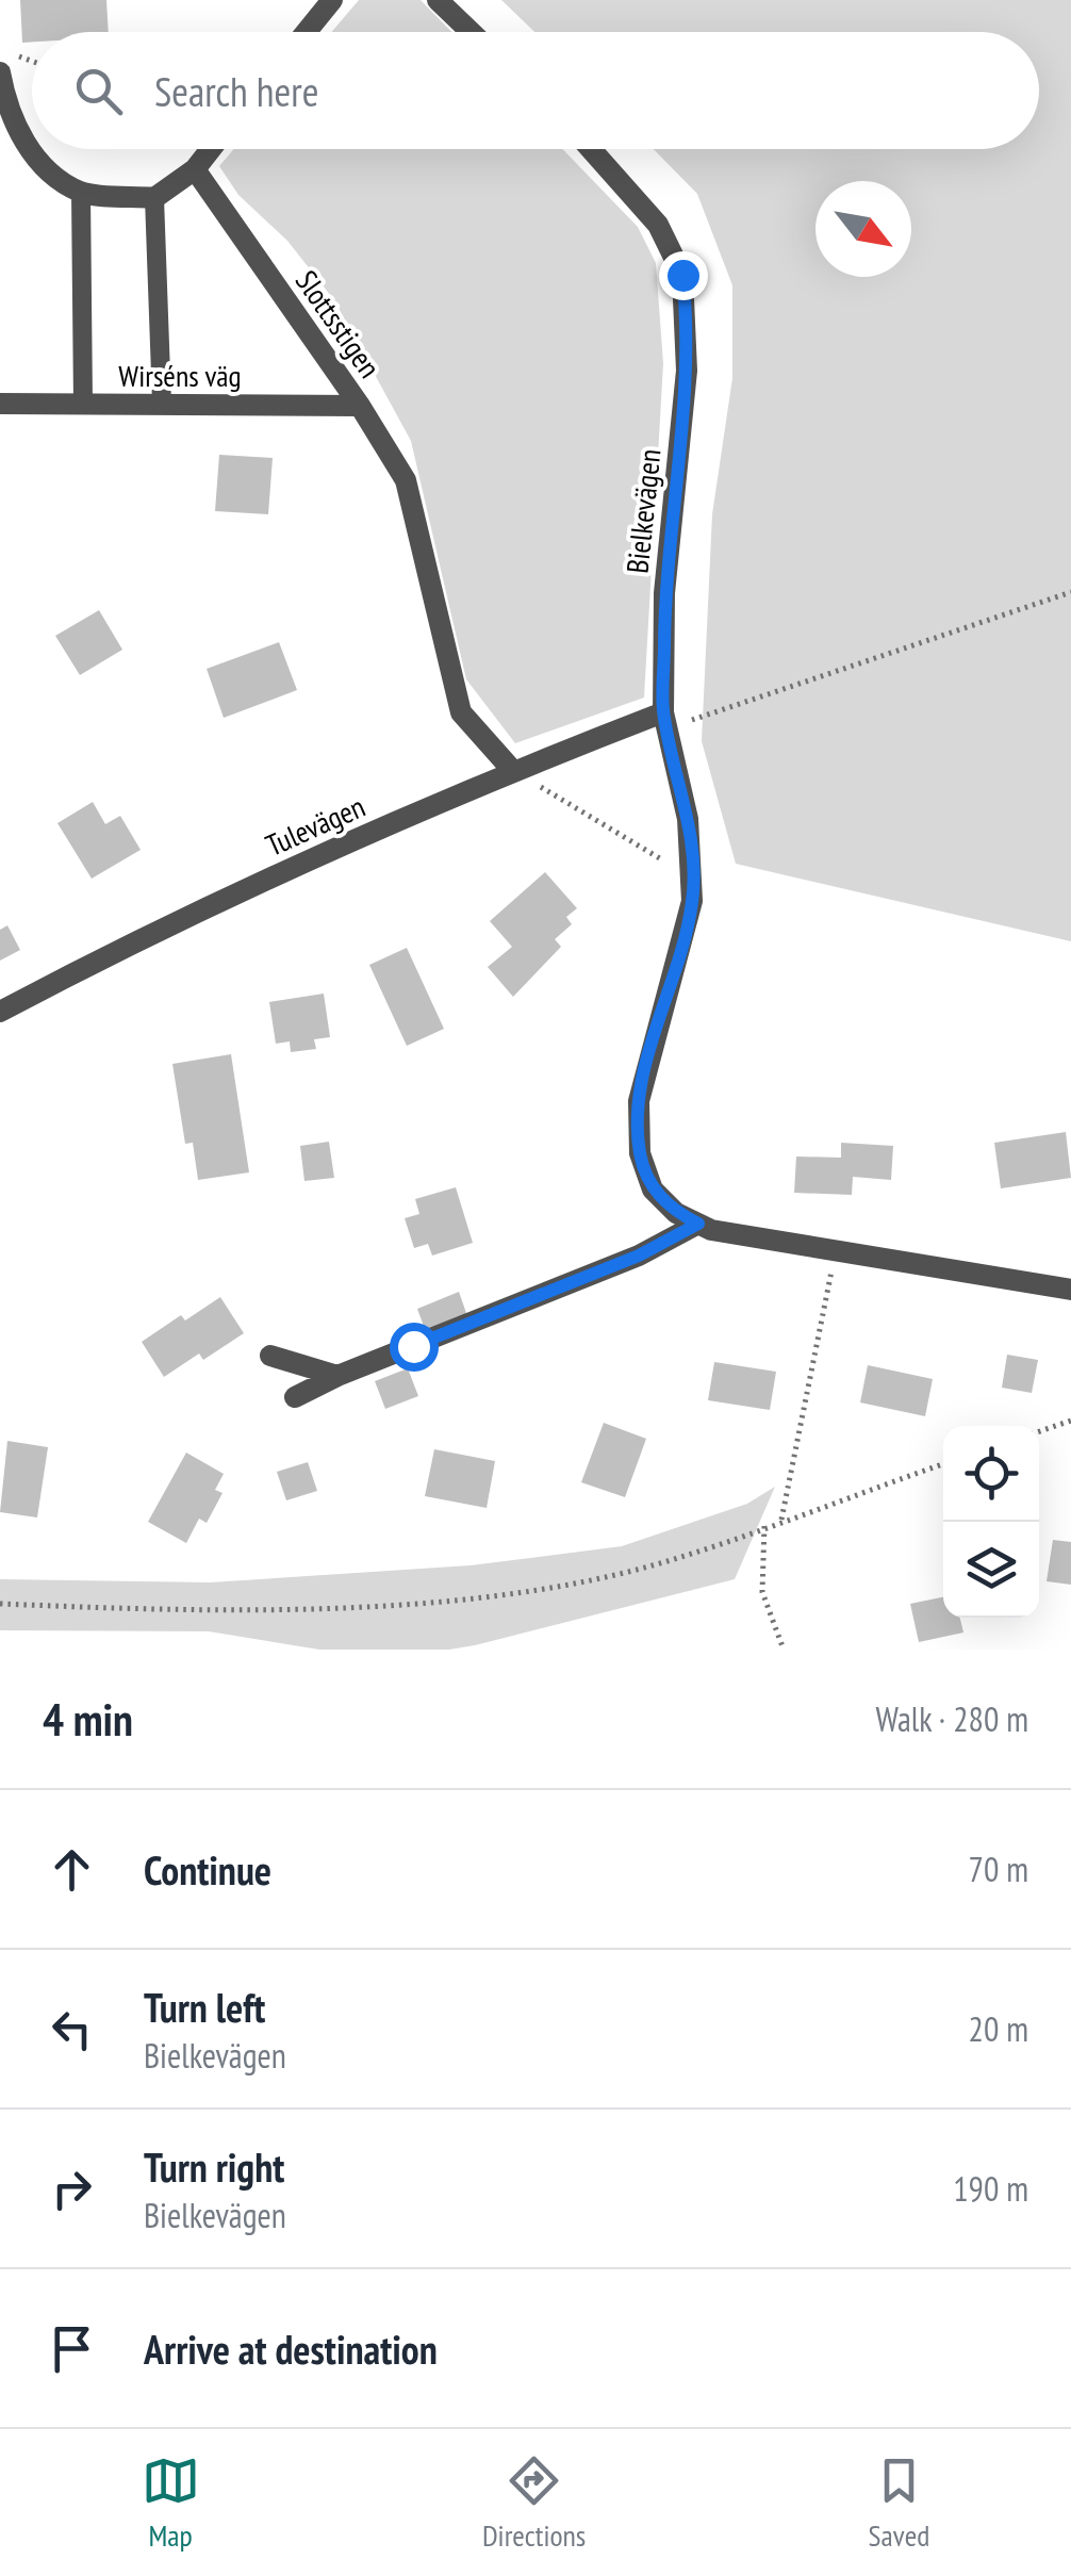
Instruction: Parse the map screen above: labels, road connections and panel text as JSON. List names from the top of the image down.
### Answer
{
  "streets": {
    "street": [
      "Slottsstigen",
      "Wirséns väg",
      "Bielkevägen",
      "Tulevägen"
    ]
  },
  "crossings": [
    ["Slottsstigen", "Wirséns väg"],
    ["Slottsstigen", "Tulevägen"],
    ["Bielkevägen", "Tulevägen"]
  ],
  "north": "bottom right",
  "page": {
    "search": "Search here",
    "heading": ["4 min", "Walk · 280 m"],
    "list": [
      ["Continue", "70 m"],
      ["Turn left", "Bielkevägen", "20 m"],
      ["Turn right", "Bielkevägen", "190 m"],
      "Arrive at destination"
    ],
    "nav": ["Map", "Directions", "Saved"]
  }
}
